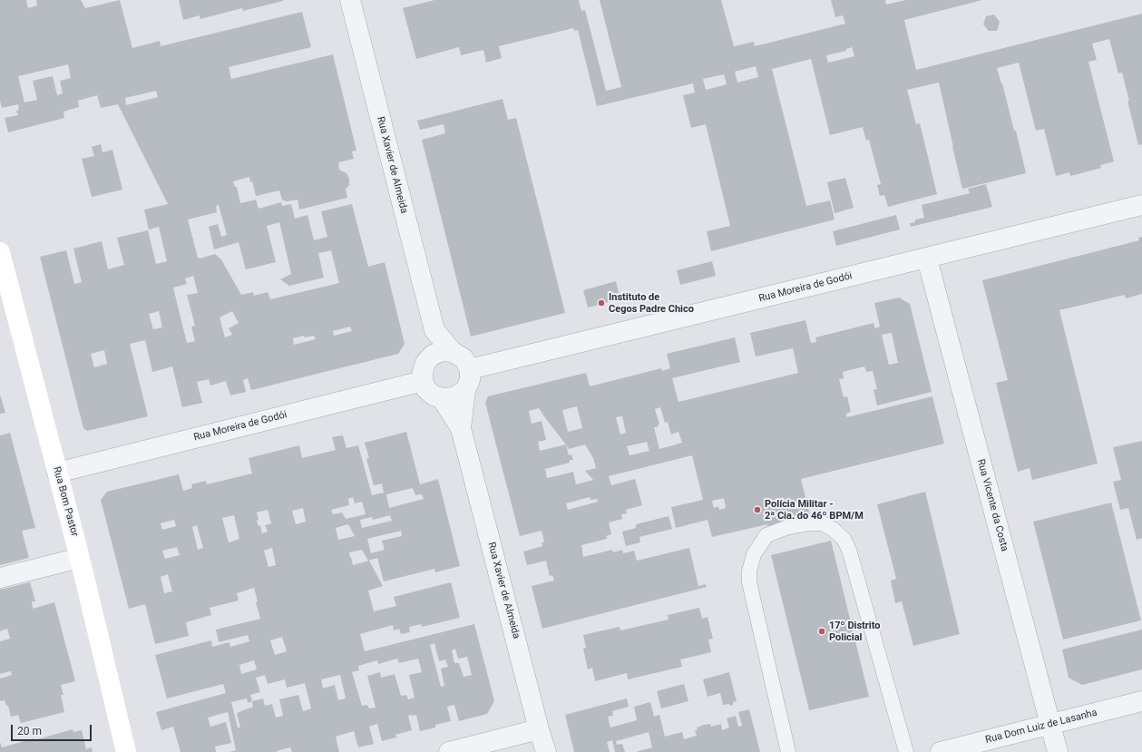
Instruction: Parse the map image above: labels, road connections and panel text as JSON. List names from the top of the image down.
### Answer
{
  "streets": {
    "main road": ["Rua Bom Pastor"],
    "street": [
      "Rua Xavier de Almeida",
      "Rua Moreira de Godói",
      "Rua Vicente da Costa",
      "Rua Dom Luiz de Lasanha"
    ]
  },
  "crossings": [
    ["Rua Xavier de Almeida", "Rua Moreira de Godói"],
    ["Rua Moreira de Godói", "Rua Bom Pastor"],
    ["Rua Moreira de Godói", "Rua Vicente da Costa"],
    ["Rua Vicente da Costa", "Rua Dom Luiz de Lasanha"]
  ],
  "places": ["Instituto de Cegos Padre Chico", "Polícia Militar - 2ª Cia. do 46º BPM/M", "17º Distrito Policial"],
  "scale_bar": "20 m"
}
